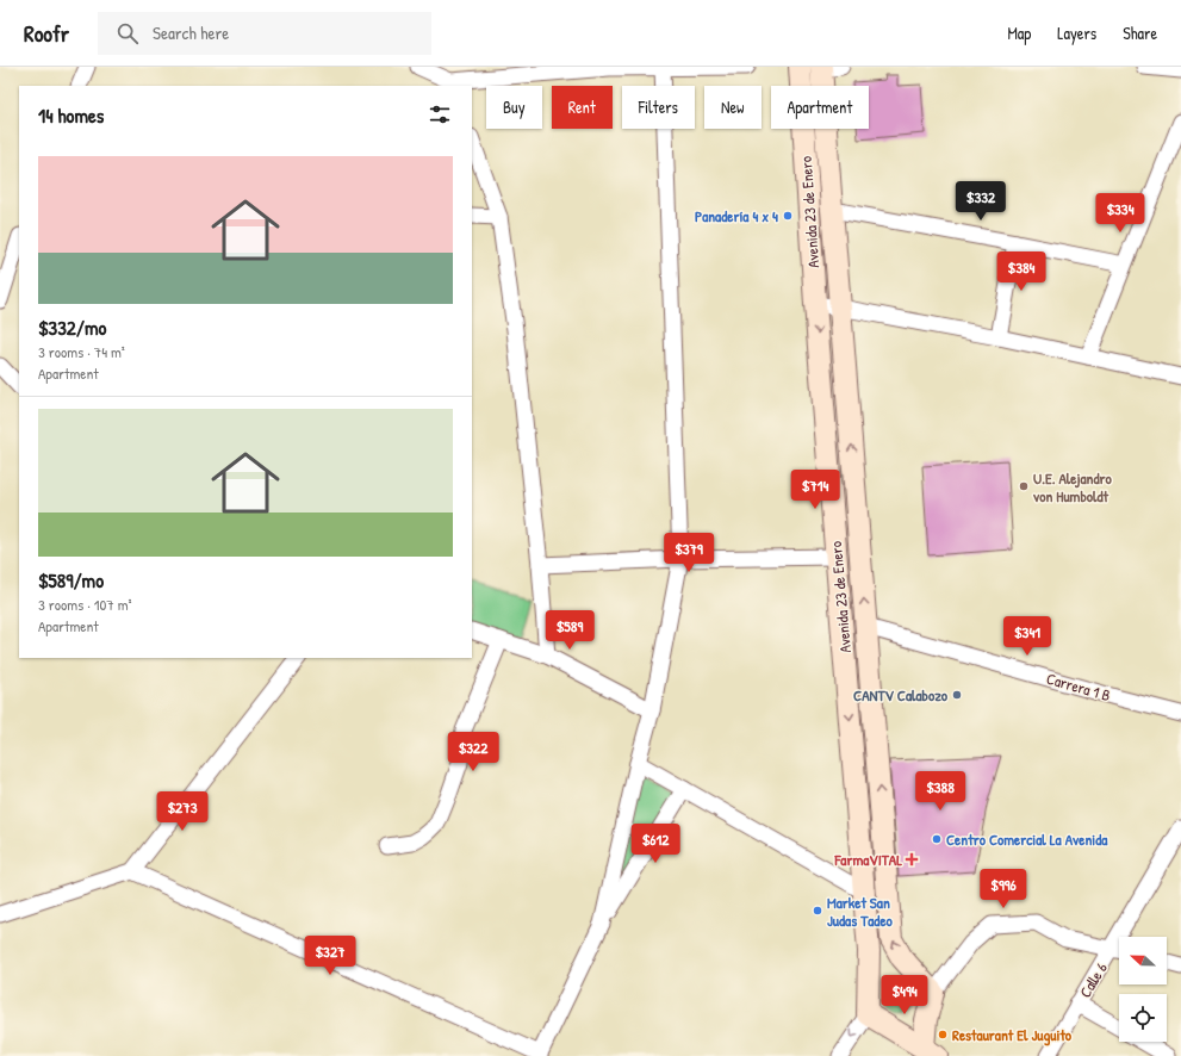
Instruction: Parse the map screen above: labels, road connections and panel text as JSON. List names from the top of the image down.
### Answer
{
  "streets": {
    "main road": ["Avenida 23 de Enero"],
    "street": ["Carrera 1 B", "Calle 6"]
  },
  "crossings": [
    ["Avenida 23 de Enero", "Carrera 1 B"]
  ],
  "places": {
    "other": [
      "Panadería 4 x 4",
      "U.E. Alejandro von Humboldt",
      "CANTV Calabozo",
      "Centro Comercial La Avenida",
      "Market San Judas Tadeo",
      "Restaurant El Juguito"
    ],
    "health": ["FarmaVITAL"]
  },
  "north": "left",
  "page": {
    "header": "Roofr",
    "search": "Search here",
    "nav": ["Map", "Layers", "Share"],
    "chip": [
      "Buy",
      "Rent",
      "Filters",
      "New",
      "Apartment"
    ],
    "heading": "14 homes",
    "list": [
      {
        "name": "$332/mo",
        "note": "3 rooms · 74 m² · Apartment"
      },
      {
        "name": "$589/mo",
        "note": "3 rooms · 107 m² · Apartment"
      }
    ],
    "price": [
      "$332",
      "$334",
      "$384",
      "$714",
      "$379",
      "$589",
      "$341",
      "$322",
      "$388",
      "$273",
      "$612",
      "$996",
      "$327",
      "$494"
    ]
  }
}
